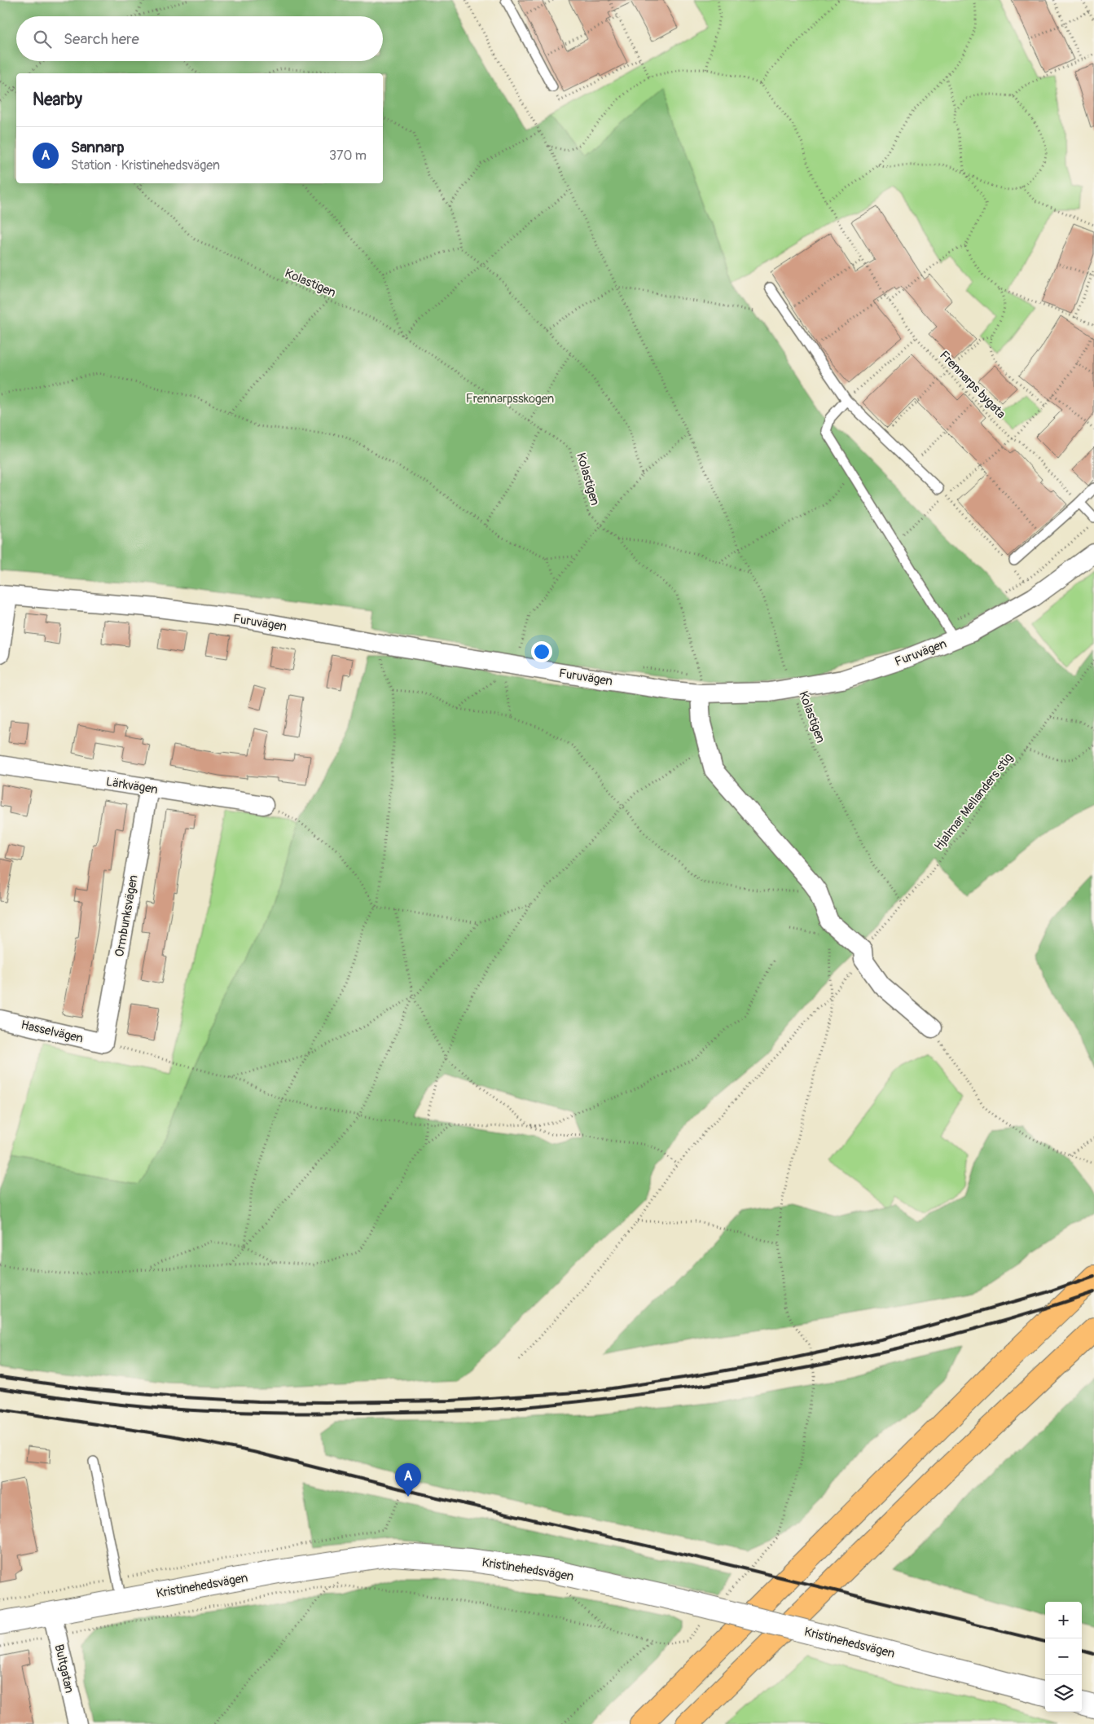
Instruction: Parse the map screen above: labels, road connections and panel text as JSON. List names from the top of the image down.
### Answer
{
  "streets": {
    "street": [
      "Furuvägen",
      "Lärkvägen",
      "Ormbunksvägen",
      "Hasselvägen",
      "Kristinehedsvägen",
      "Bultgatan"
    ],
    "path": ["Kolastigen", "Frennarps bygata", "Hjalmar Mellanders stig"]
  },
  "crossings": [
    ["Kolastigen", "Furuvägen"],
    ["Kolastigen", "Hjalmar Mellanders stig"],
    ["Lärkvägen", "Ormbunksvägen"],
    ["Ormbunksvägen", "Hasselvägen"],
    ["Kristinehedsvägen", "Bultgatan"]
  ],
  "parks": ["Frennarpsskogen"],
  "page": {
    "search": "Search here",
    "heading": "Nearby",
    "list": [
      {
        "mark": "A",
        "name": "Sannarp",
        "note": "Station · Kristinehedsvägen",
        "value": "370 m"
      }
    ],
    "pins": "A",
    "map_buttons": ["+", "−"]
  }
}
